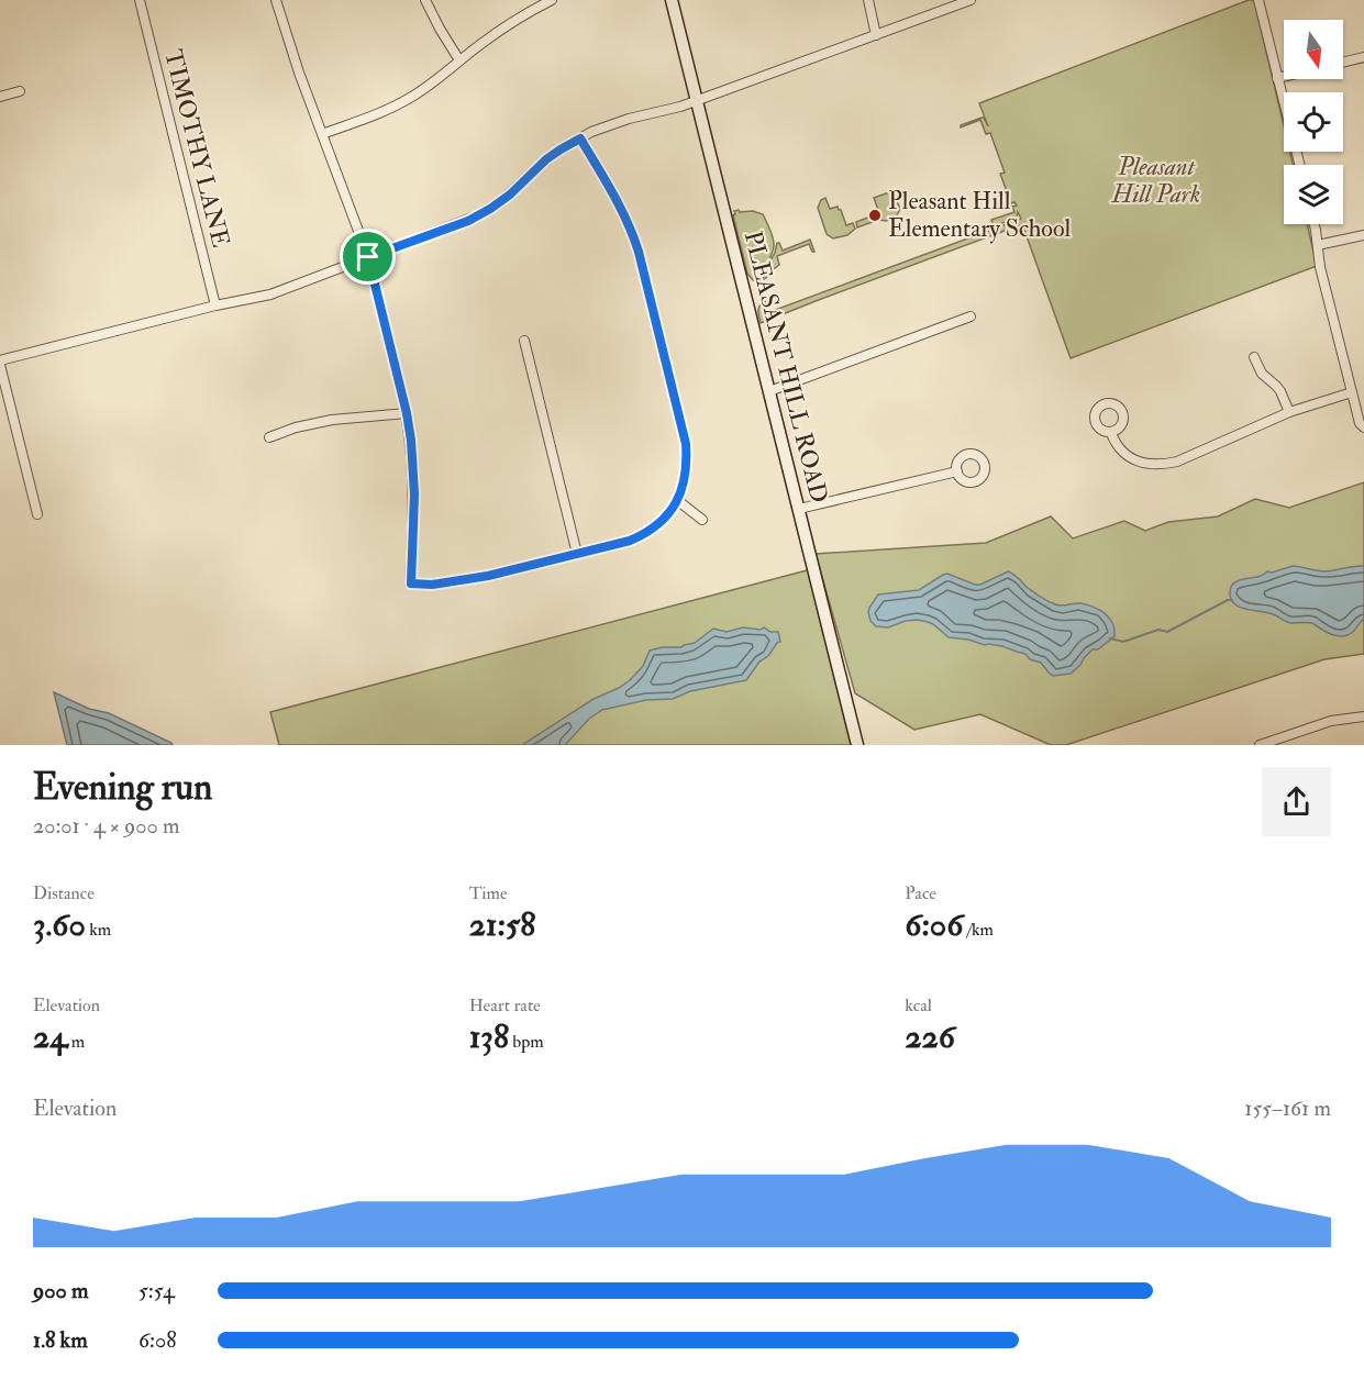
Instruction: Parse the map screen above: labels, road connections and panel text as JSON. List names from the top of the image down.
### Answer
{
  "streets": {
    "street": ["TIMOTHY LANE", "PLEASANT HILL ROAD"]
  },
  "parks": ["Pleasant Hill Park"],
  "places": ["Pleasant Hill Elementary School"],
  "north": "bottom",
  "page": {
    "heading": ["Evening run", "20:01 · 4 × 900 m"],
    "stats": [
      ["Distance", "3.60 km"],
      ["Time", "21:58"],
      ["Pace", "6:06 /km"],
      ["Elevation", "24 m"],
      ["Heart rate", "138 bpm"],
      ["kcal", "226"]
    ],
    "chart": ["Elevation", "155–161 m"],
    "list": [
      {
        "name": "900 m",
        "note": "5:54"
      },
      {
        "name": "1.8 km",
        "note": "6:08"
      }
    ]
  }
}
